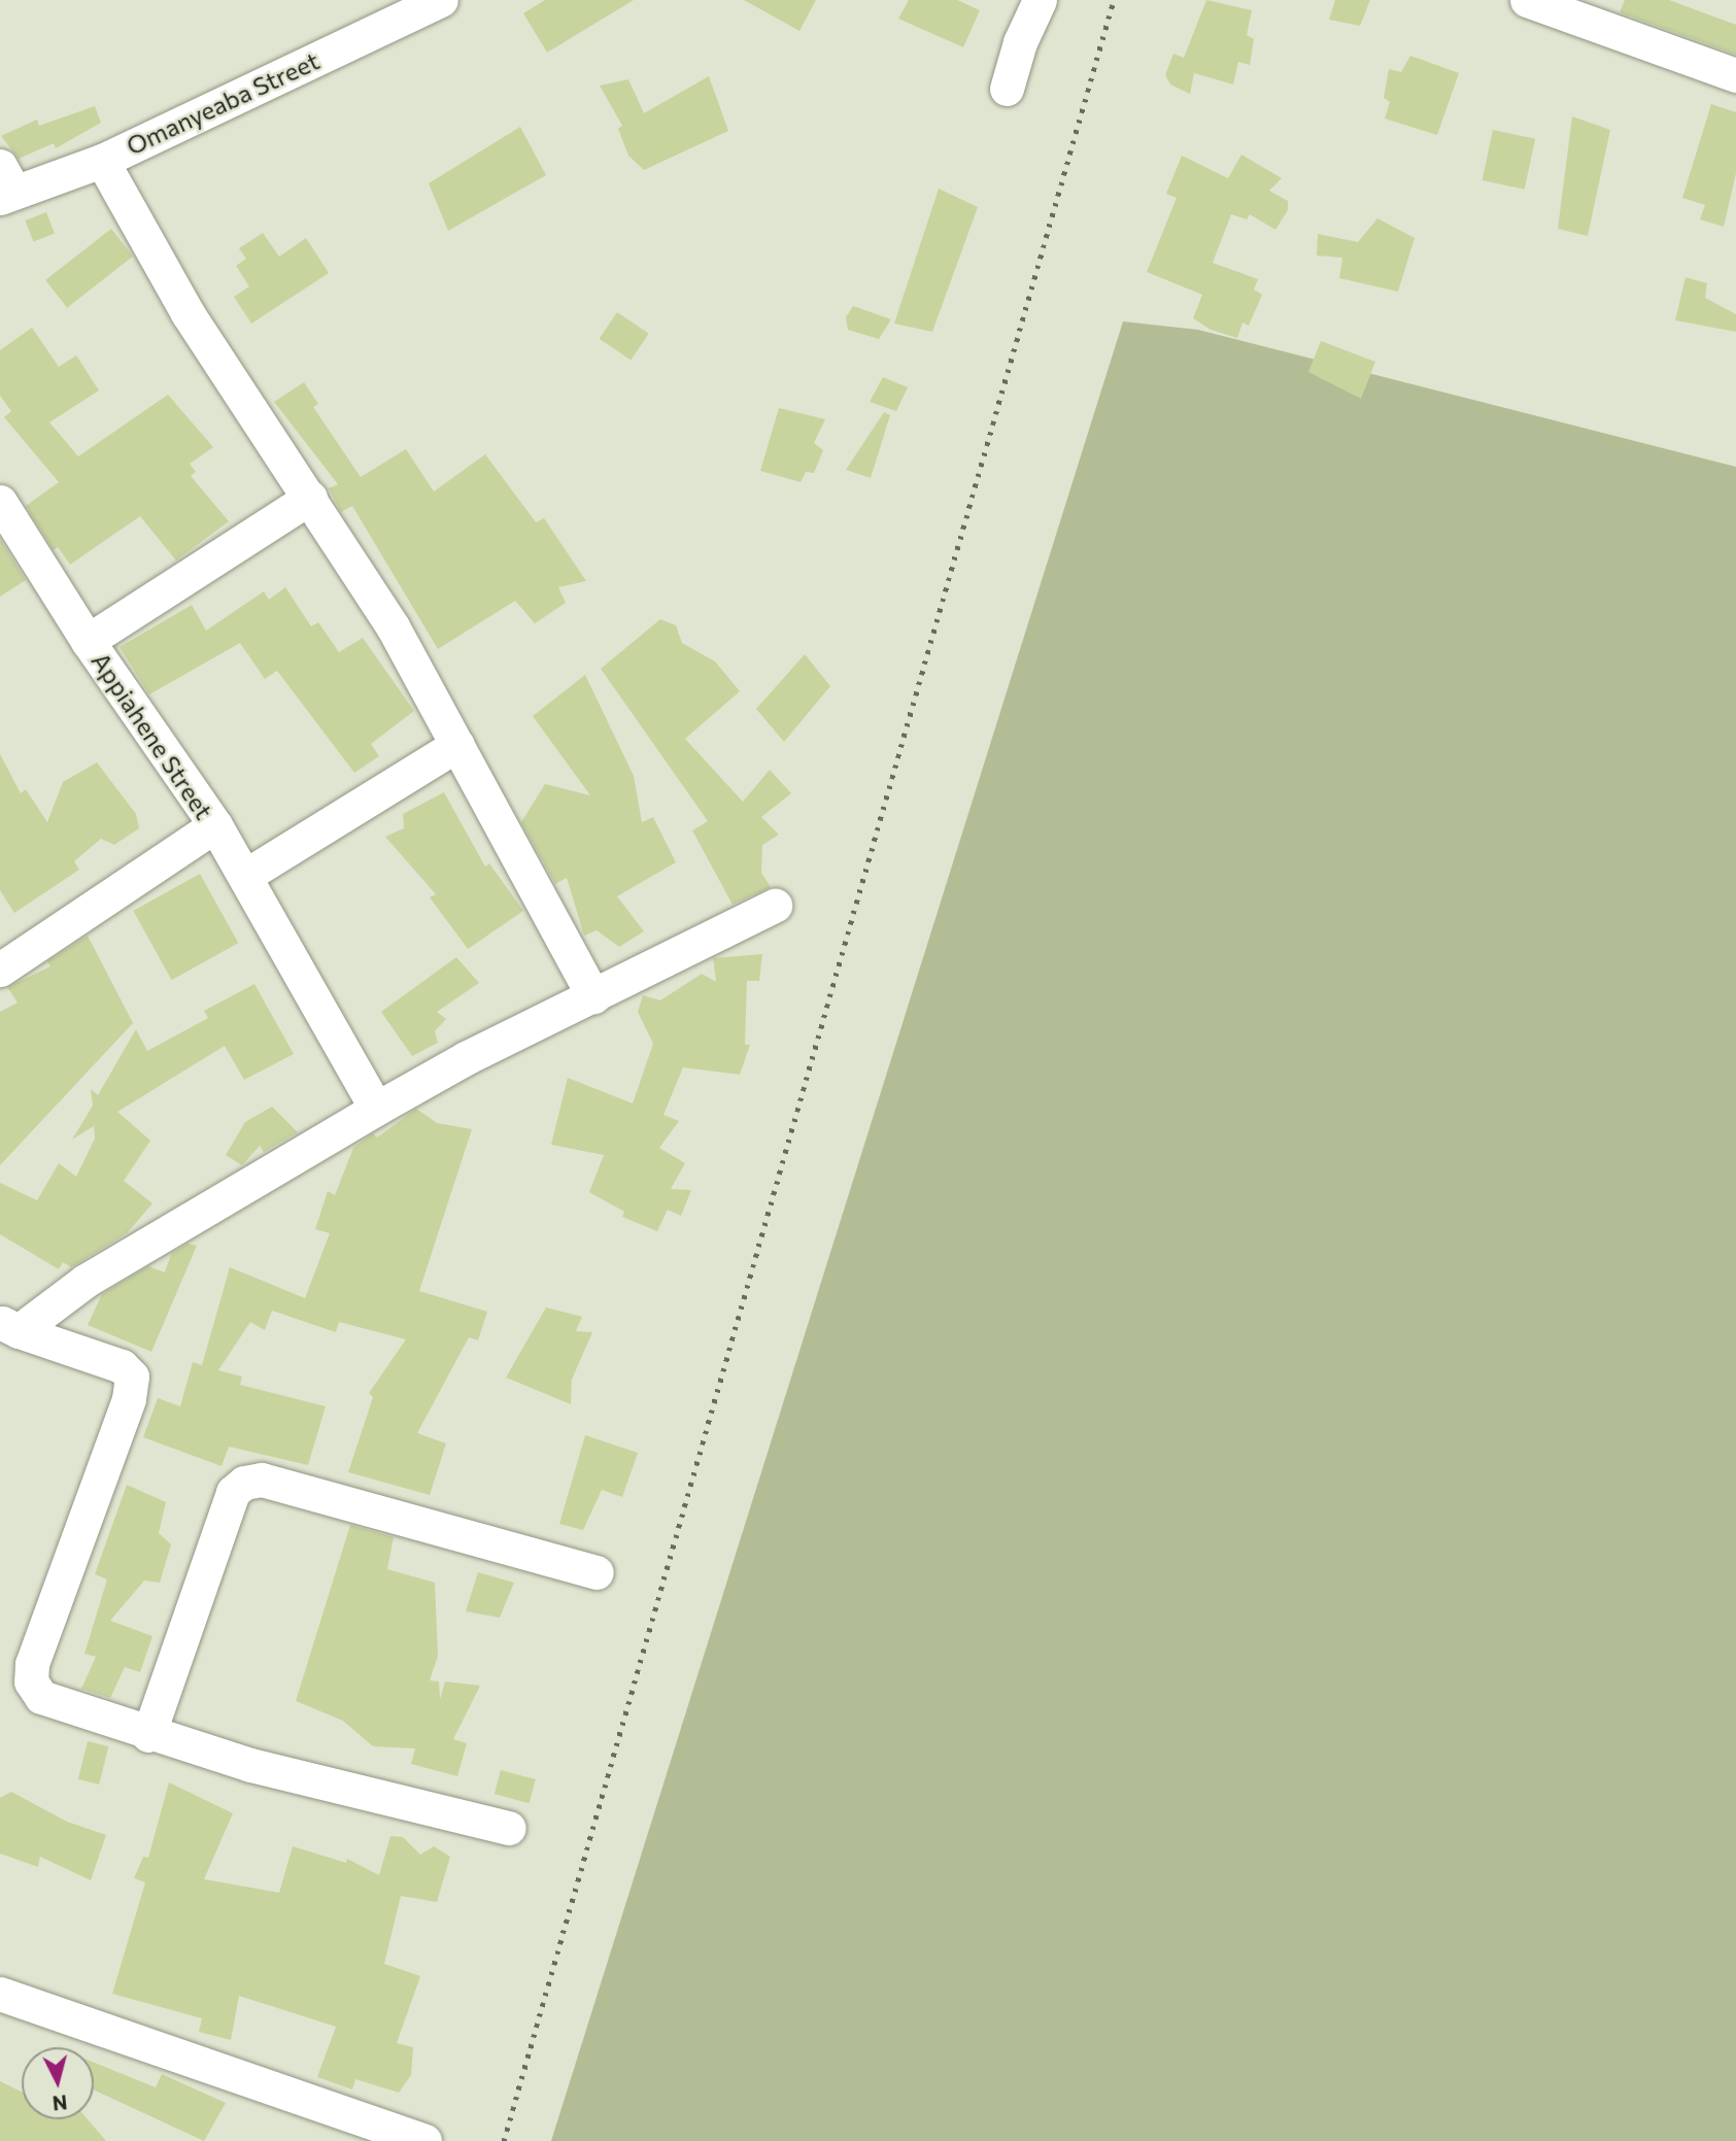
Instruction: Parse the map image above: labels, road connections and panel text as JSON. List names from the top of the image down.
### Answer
{
  "streets": {
    "street": ["Omanyeaba Street", "Appiahene Street"]
  },
  "north": "bottom"
}
